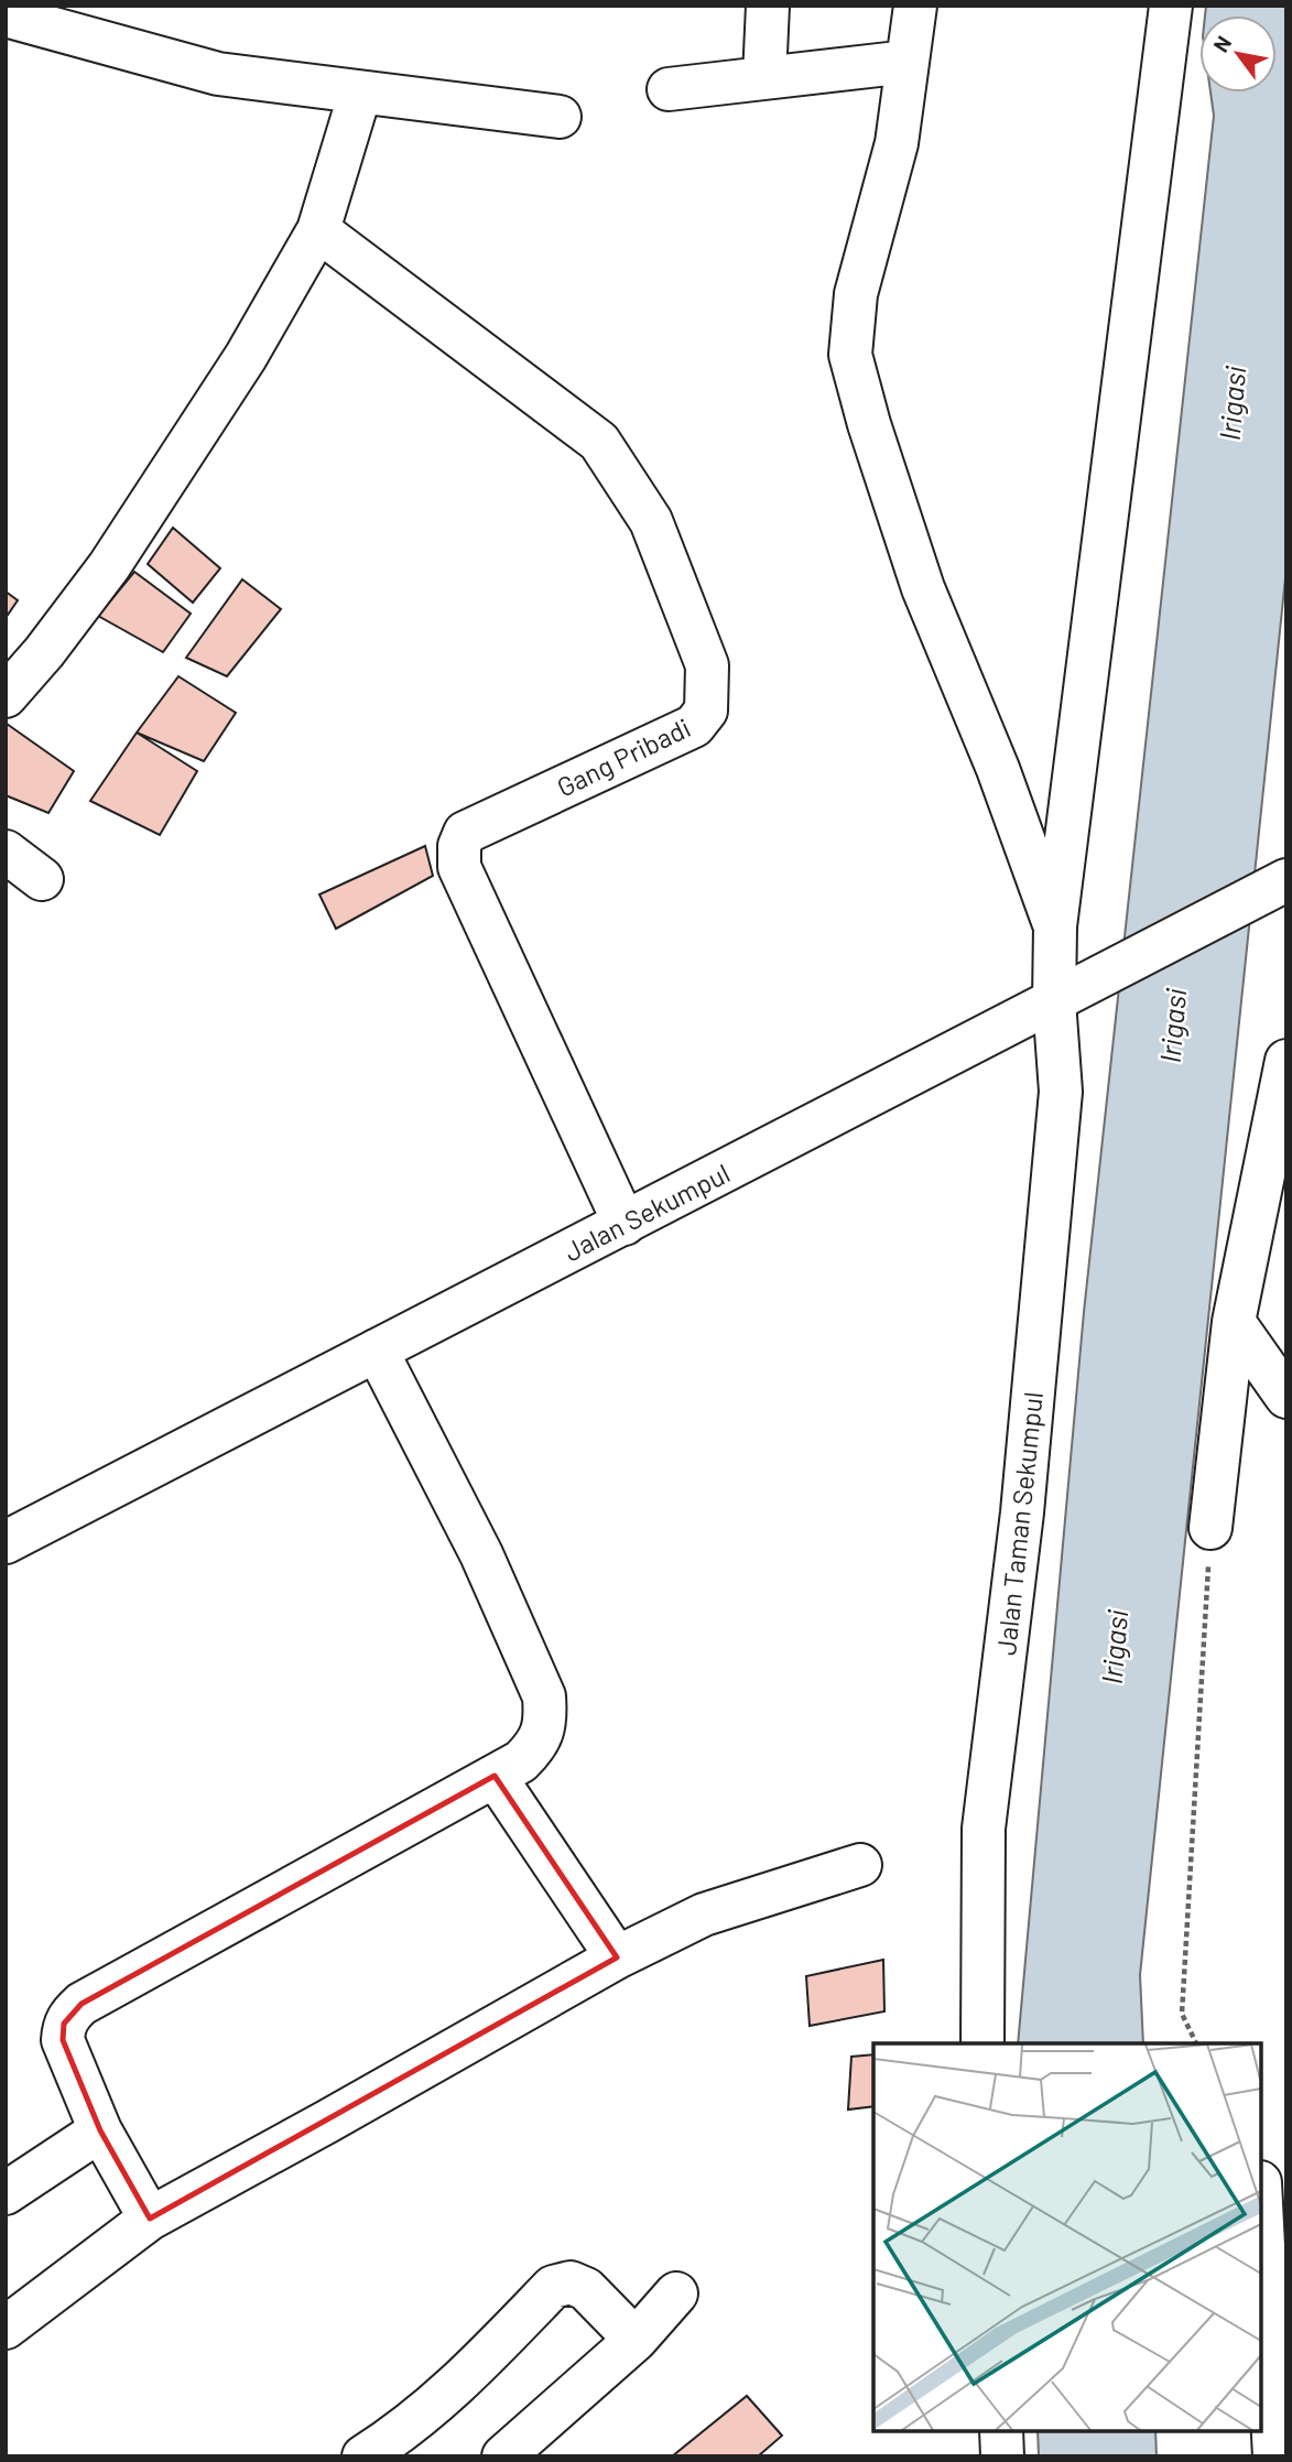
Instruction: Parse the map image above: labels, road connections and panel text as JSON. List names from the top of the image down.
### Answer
{
  "streets": {
    "street": ["Gang Pribadi", "Jalan Sekumpul", "Jalan Taman Sekumpul"]
  },
  "crossings": [
    ["Gang Pribadi", "Jalan Sekumpul"],
    ["Jalan Sekumpul", "Jalan Taman Sekumpul"]
  ],
  "water": ["Irigasi"],
  "north": "top left"
}
